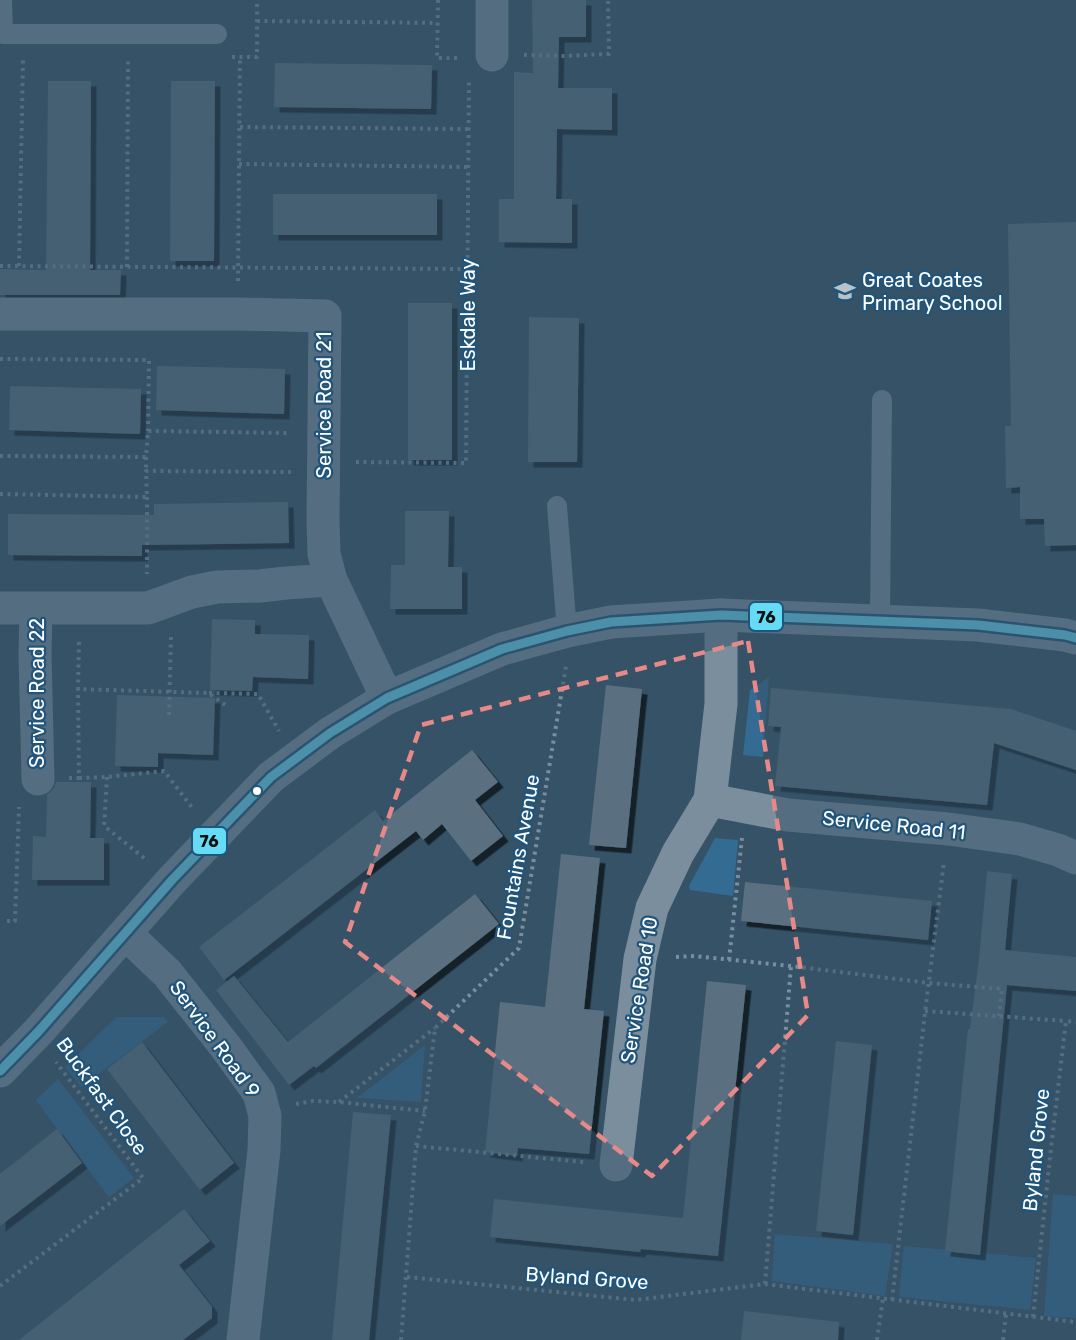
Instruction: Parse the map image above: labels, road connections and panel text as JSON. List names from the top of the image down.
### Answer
{
  "streets": {
    "street": [
      "Service Road 21",
      "Service Road 22",
      "Service Road 11",
      "Service Road 10",
      "Service Road 9"
    ],
    "path": [
      "Eskdale Way",
      "Fountains Avenue",
      "Buckfast Close",
      "Byland Grove"
    ]
  },
  "crossings": [
    ["Eskdale Way", "Service Road 21"],
    ["Service Road 21", "Service Road 22"],
    ["Service Road 11", "Service Road 10"]
  ],
  "places": {
    "school or university": ["Great Coates Primary School"]
  },
  "lines": ["transit line 76"]
}
